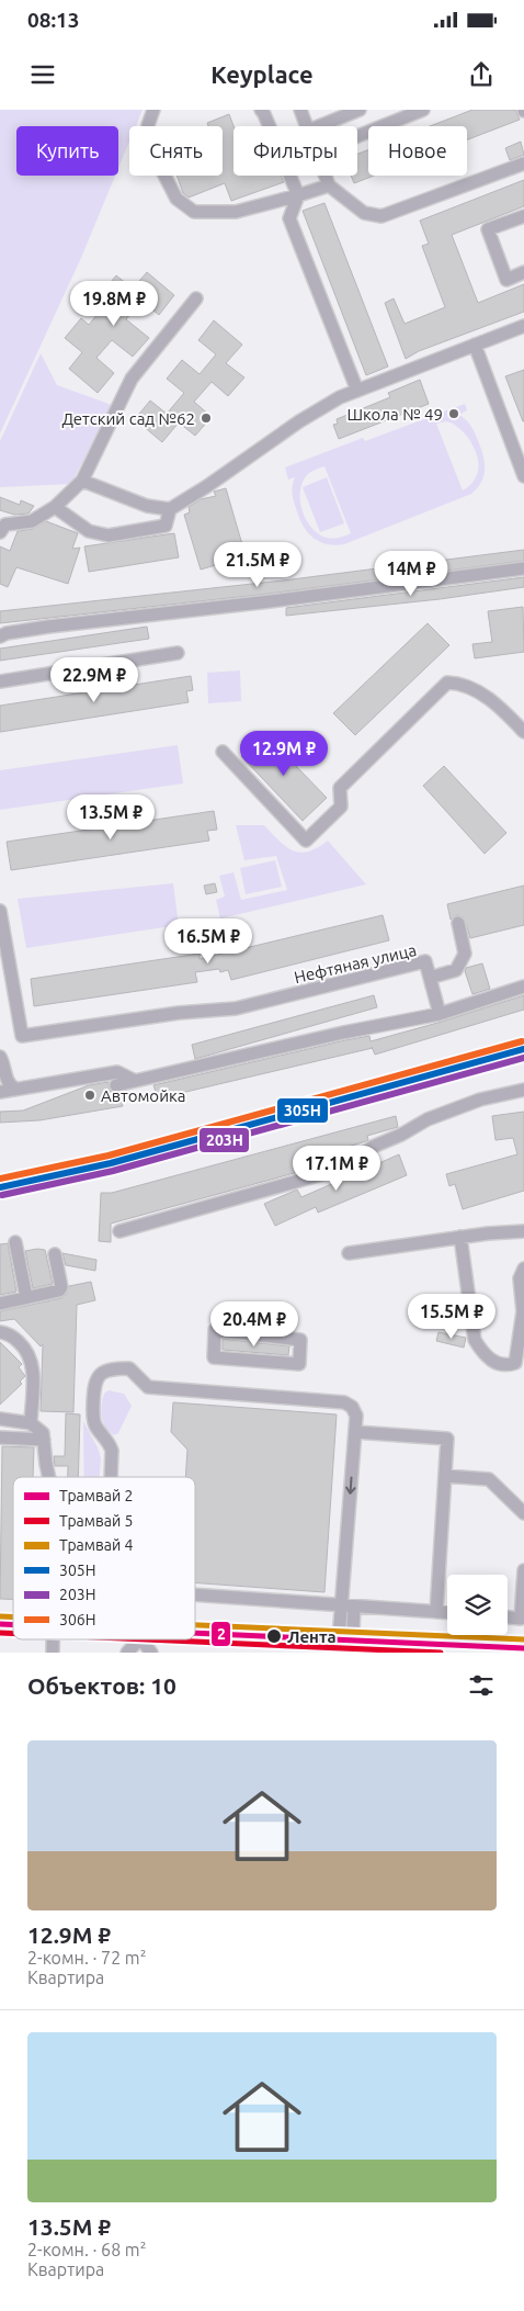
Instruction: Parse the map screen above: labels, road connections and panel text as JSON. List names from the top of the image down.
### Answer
{
  "streets": {
    "street": ["Нефтяная улица"]
  },
  "places": [
    "Школа № 49",
    "Детский сад №62",
    "Автомойка",
    "Лента"
  ],
  "lines": [
    "transit line 306Н",
    "transit line 305Н",
    "transit line 203Н",
    "tram line 4",
    "tram line 2",
    "tram line 5"
  ],
  "legend": [
    "Трамвай 2",
    "Трамвай 5",
    "Трамвай 4",
    "305Н",
    "203Н",
    "306Н"
  ],
  "page": {
    "status": "08:13",
    "header": "Keyplace",
    "chip": [
      "Купить",
      "Снять",
      "Фильтры",
      "Новое"
    ],
    "price": [
      "19.8M ₽",
      "21.5M ₽",
      "14M ₽",
      "22.9M ₽",
      "12.9M ₽",
      "13.5M ₽",
      "16.5M ₽",
      "17.1M ₽",
      "15.5M ₽",
      "20.4M ₽"
    ],
    "heading": "Объектов: 10",
    "list": [
      {
        "name": "12.9M ₽",
        "note": "2-комн. · 72 m² · Квартира"
      },
      {
        "name": "13.5M ₽",
        "note": "2-комн. · 68 m² · Квартира"
      }
    ]
  }
}
